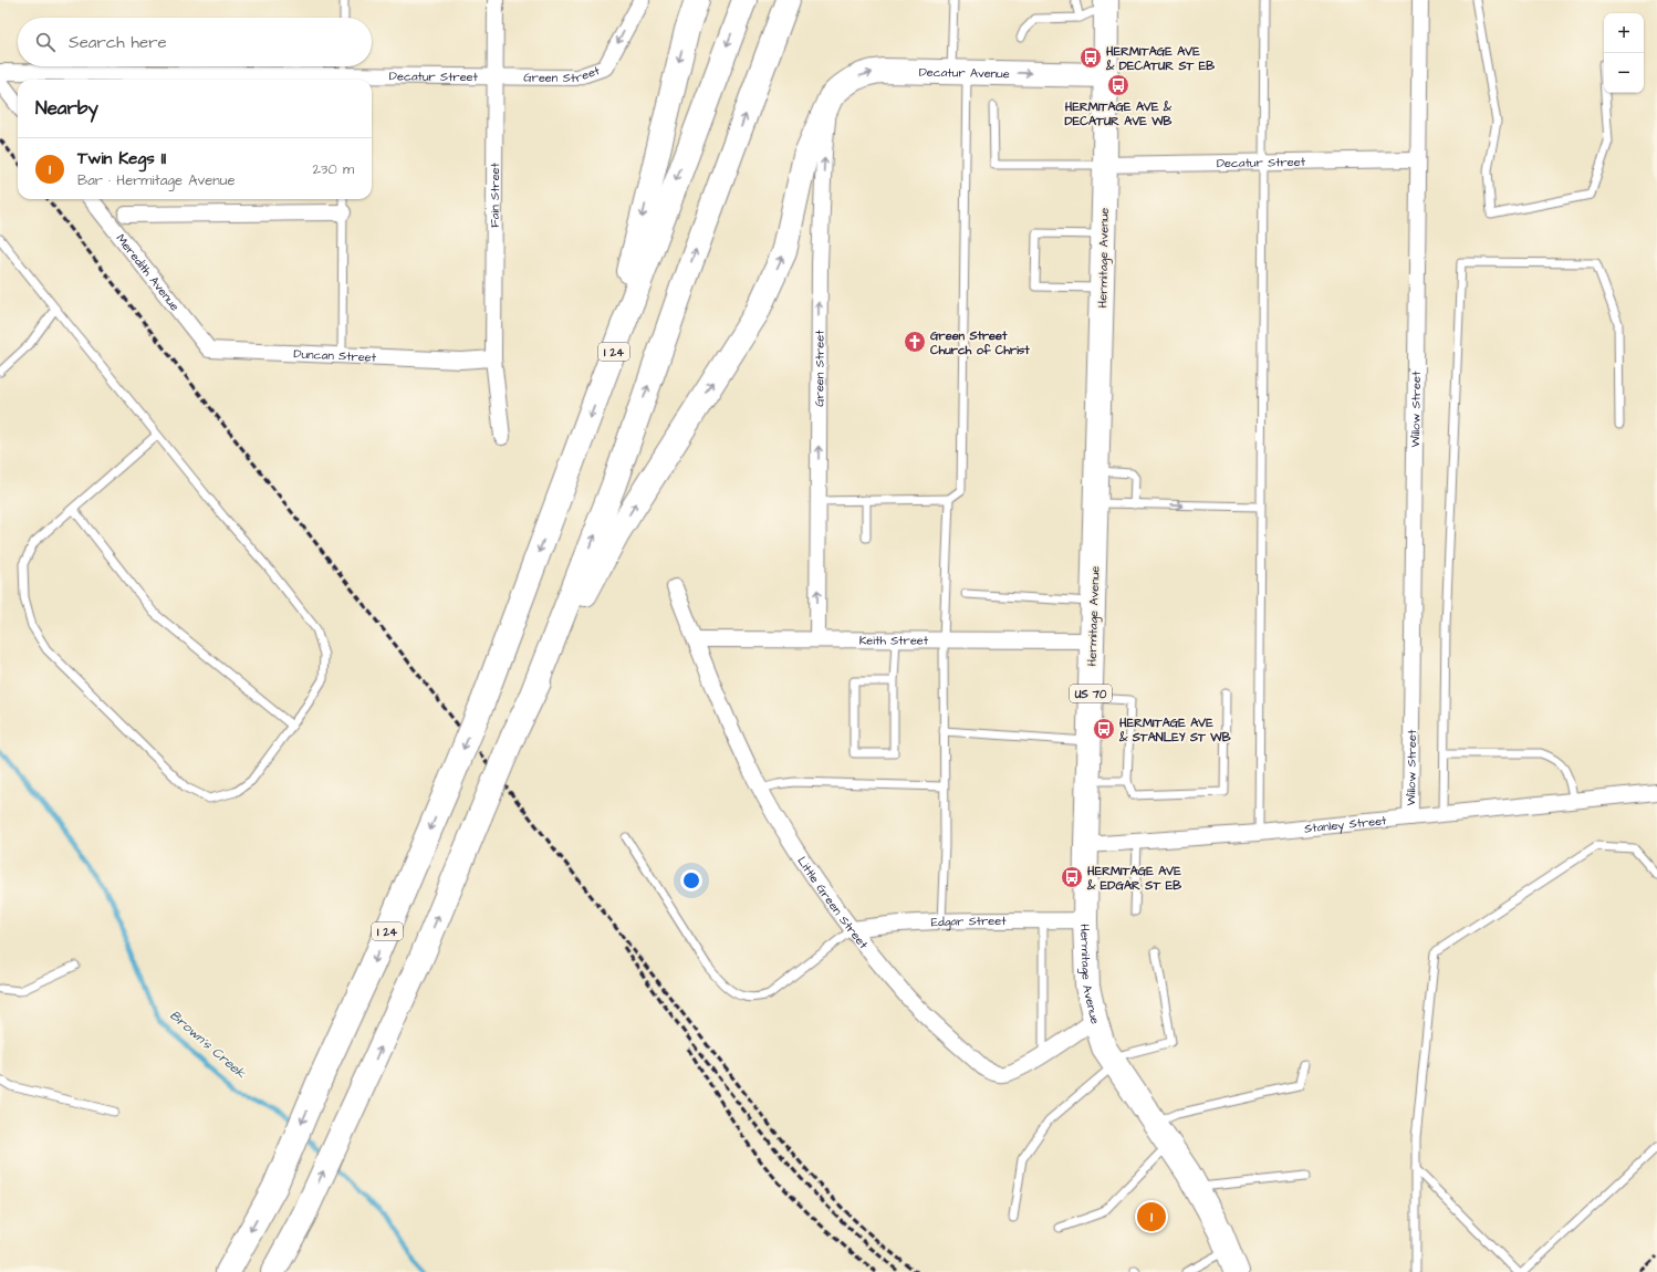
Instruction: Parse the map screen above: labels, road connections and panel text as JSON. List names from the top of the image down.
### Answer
{
  "streets": {
    "main road": [
      "Decatur Avenue",
      "Hermitage Avenue",
      "I 24",
      "US 70"
    ],
    "street": [
      "Green Street",
      "Decatur Street",
      "Fain Street",
      "Meredith Avenue",
      "Duncan Street",
      "Willow Street",
      "Keith Street",
      "Stanley Street",
      "Little Green Street",
      "Edgar Street"
    ]
  },
  "crossings": [
    ["Green Street", "Decatur Avenue"],
    ["Green Street", "Decatur Street"],
    ["Green Street", "Fain Street"],
    ["Green Street", "Keith Street"],
    ["Decatur Avenue", "Hermitage Avenue"],
    ["Decatur Street", "Fain Street"],
    ["Decatur Street", "Hermitage Avenue"],
    ["Decatur Street", "Willow Street"],
    ["Fain Street", "Duncan Street"],
    ["Hermitage Avenue", "Keith Street"],
    ["Hermitage Avenue", "Stanley Street"],
    ["Hermitage Avenue", "Little Green Street"],
    ["Hermitage Avenue", "Edgar Street"],
    ["Meredith Avenue", "Duncan Street"],
    ["Willow Street", "Stanley Street"],
    ["Keith Street", "Little Green Street"],
    ["Little Green Street", "Edgar Street"]
  ],
  "one_way": ["Decatur Avenue"],
  "water": ["Brown's Creek"],
  "places": {
    "bus stop": [
      "HERMITAGE AVE & DECATUR ST EB",
      "HERMITAGE AVE & DECATUR AVE WB",
      "HERMITAGE AVE & STANLEY ST WB",
      "HERMITAGE AVE & EDGAR ST EB"
    ],
    "church": ["Green Street Church of Christ"]
  },
  "page": {
    "map_buttons": ["+", "−"],
    "search": "Search here",
    "heading": "Nearby",
    "list": [
      {
        "mark": "1",
        "name": "Twin Kegs II",
        "note": "Bar · Hermitage Avenue",
        "value": "230 m"
      }
    ],
    "pins": "1"
  }
}
